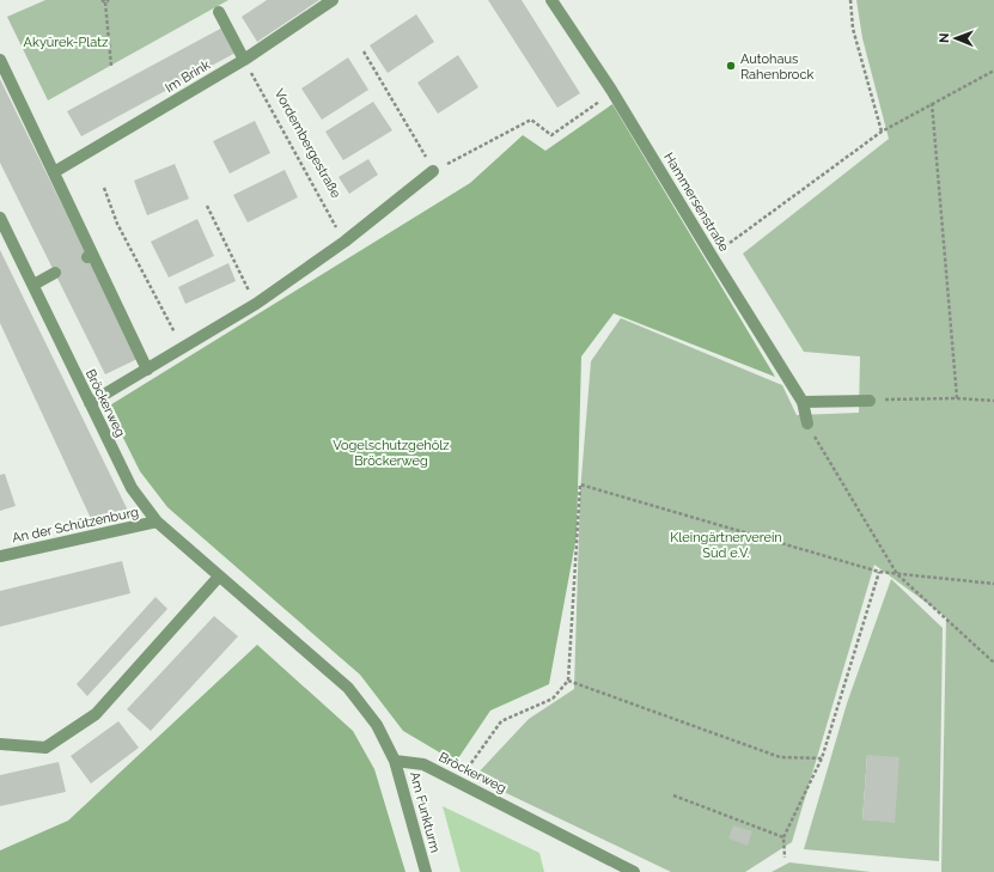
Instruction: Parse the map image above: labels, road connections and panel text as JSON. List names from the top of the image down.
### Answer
{
  "streets": {
    "street": [
      "Im Brink",
      "Hammersenstraße",
      "Bröckerweg",
      "An der Schützenburg",
      "Am Funkturm"
    ],
    "path": ["Vordembergestraße"]
  },
  "crossings": [
    ["Im Brink", "Vordembergestraße"],
    ["Bröckerweg", "An der Schützenburg"],
    ["Bröckerweg", "Am Funkturm"]
  ],
  "parks": ["Akyürek-Platz", "Vogelschutzgehölz Bröckerweg", "Kleingärtnerverein Süd e.V."],
  "places": ["Autohaus Rahenbrock"],
  "north": "left"
}
